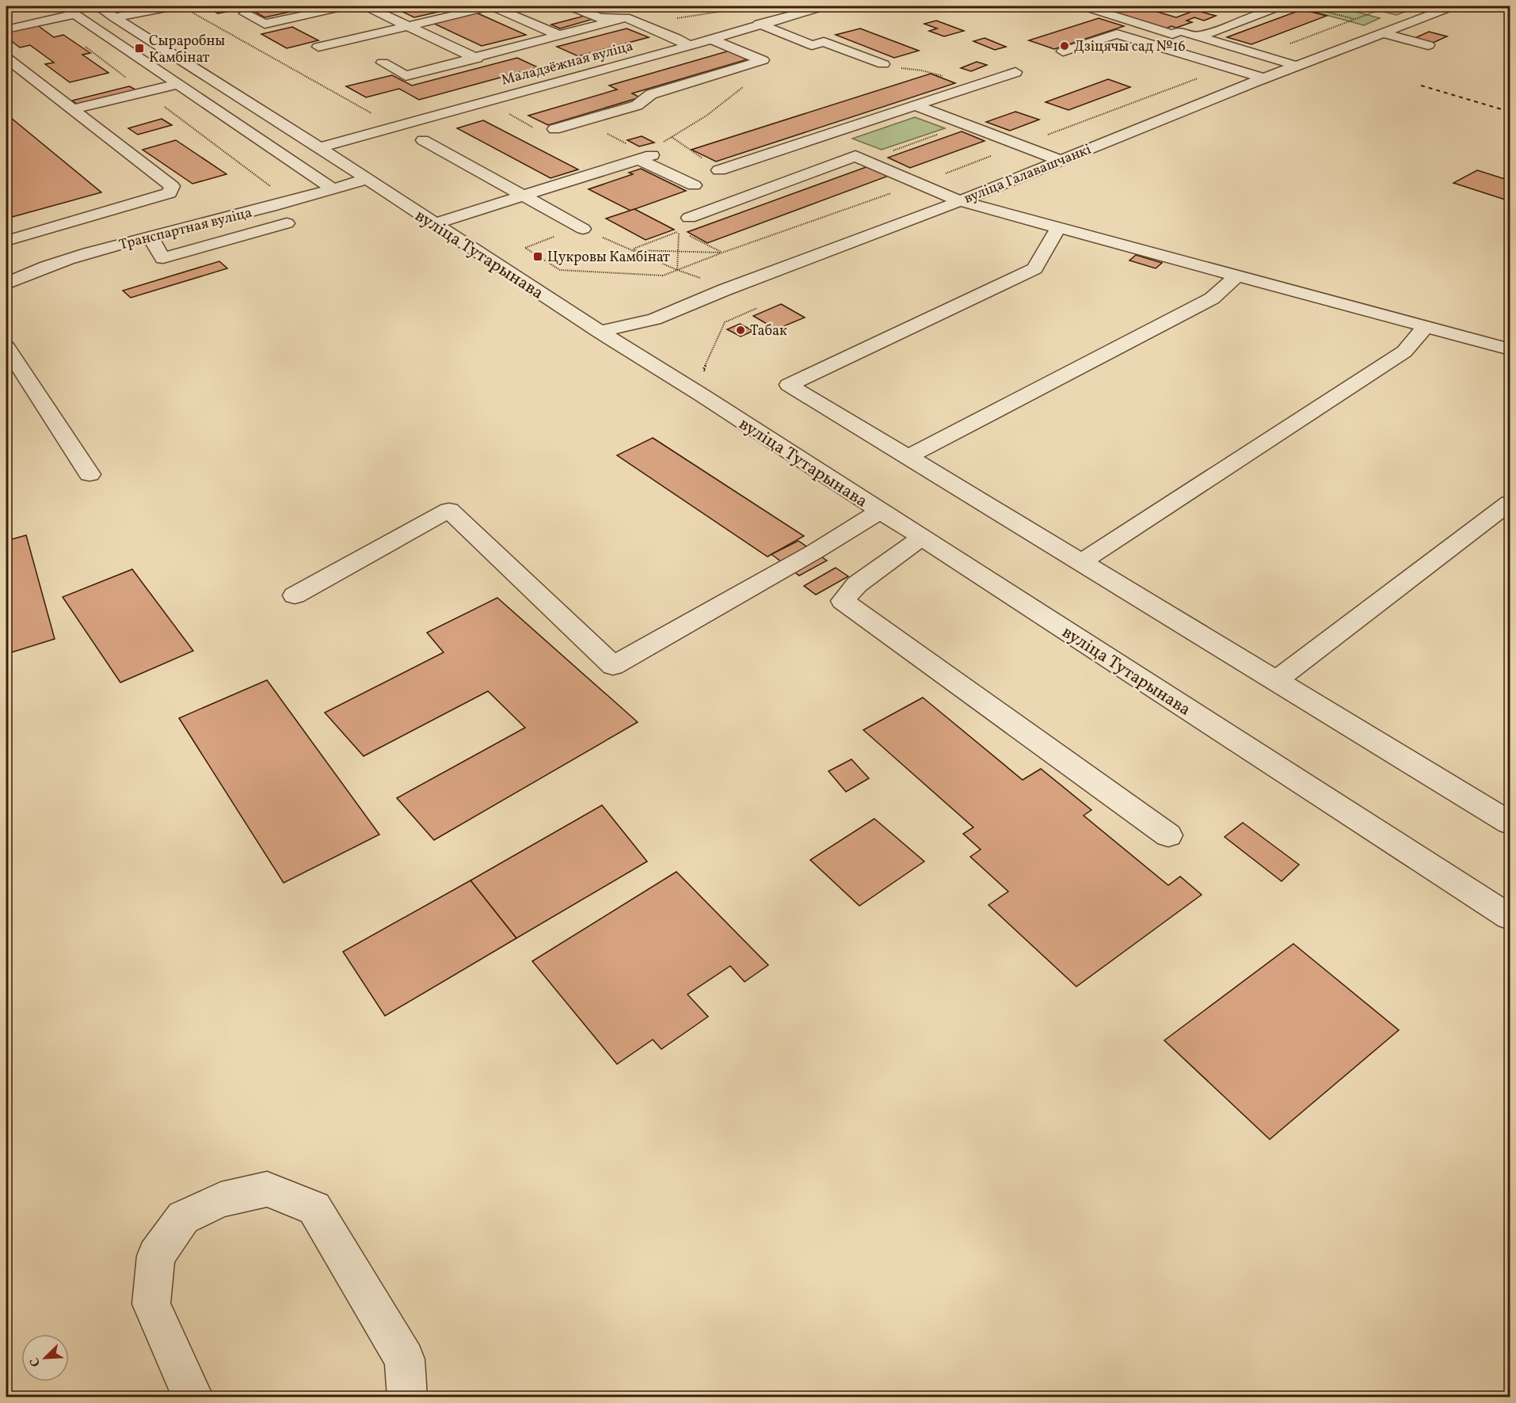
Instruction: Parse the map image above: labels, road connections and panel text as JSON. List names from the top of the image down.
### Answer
{
  "streets": {
    "street": [
      "Маладзёжная вуліца",
      "вуліца Галавашчанкі",
      "Транспартная вуліца",
      "вуліца Тутарынава"
    ]
  },
  "crossings": [
    ["Маладзёжная вуліца", "вуліца Тутарынава"],
    ["вуліца Галавашчанкі", "вуліца Тутарынава"],
    ["Транспартная вуліца", "вуліца Тутарынава"]
  ],
  "places": {
    "other": ["Дзіцячы сад №16", "Табак"],
    "transit": ["Сыраробны Камбінат", "Цукровы Камбінат"]
  },
  "north": "bottom left"
}
